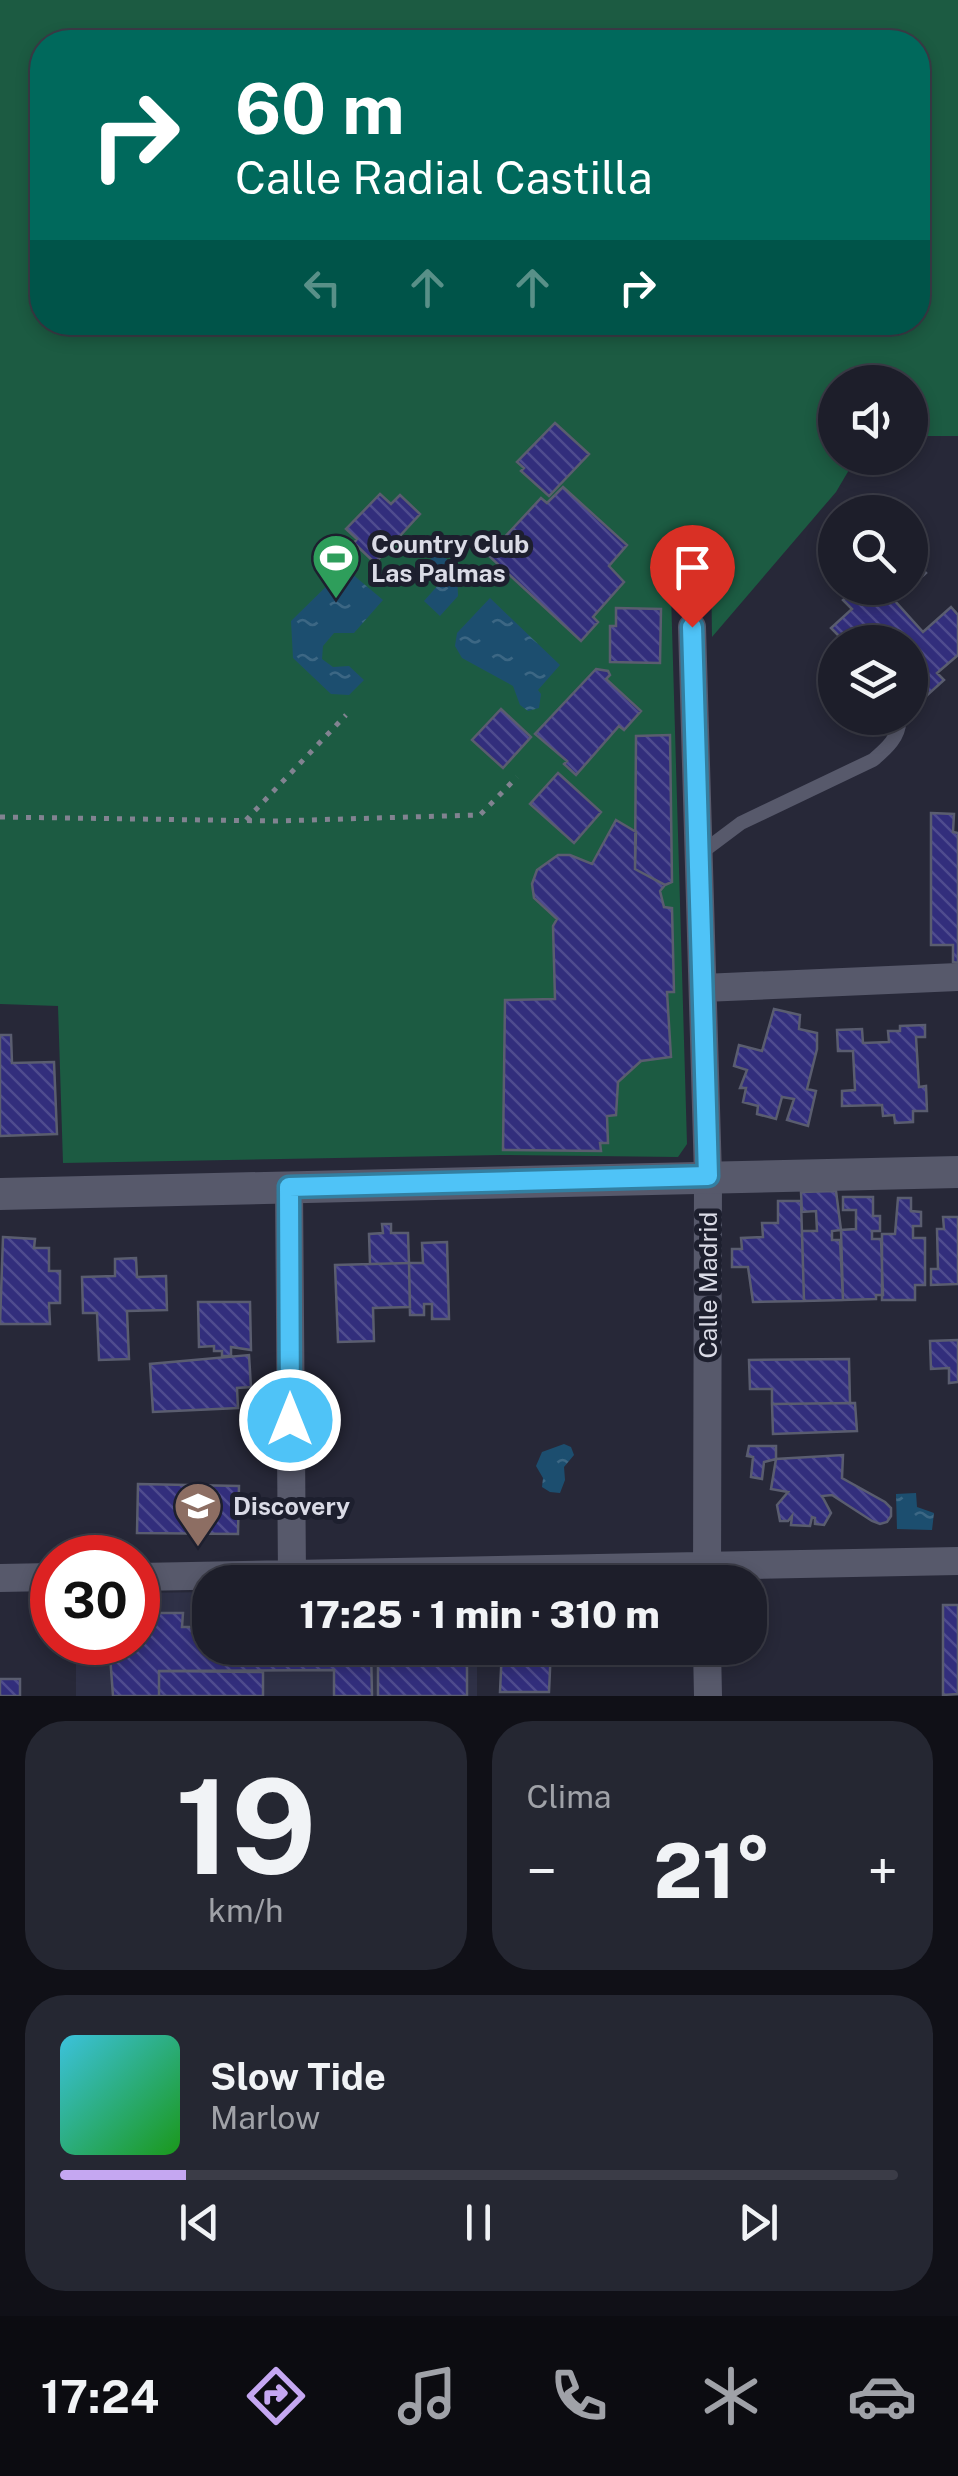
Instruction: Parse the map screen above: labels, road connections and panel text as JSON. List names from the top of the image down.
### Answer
{
  "streets": {
    "street": ["Calle Madrid"]
  },
  "places": {
    "sports": ["Country Club Las Palmas"],
    "school or university": ["Discovery"]
  },
  "page": {
    "turn": ["60 m", "Calle Radial Castilla"],
    "limit": "30",
    "trip": "17:25 · 1 min · 310 m",
    "tile": [
      ["19", "km/h"],
      "Clima"
    ],
    "heat": ["−", "21°", "+"],
    "song": ["Slow Tide", "Marlow"],
    "tabs": "17:24"
  }
}
